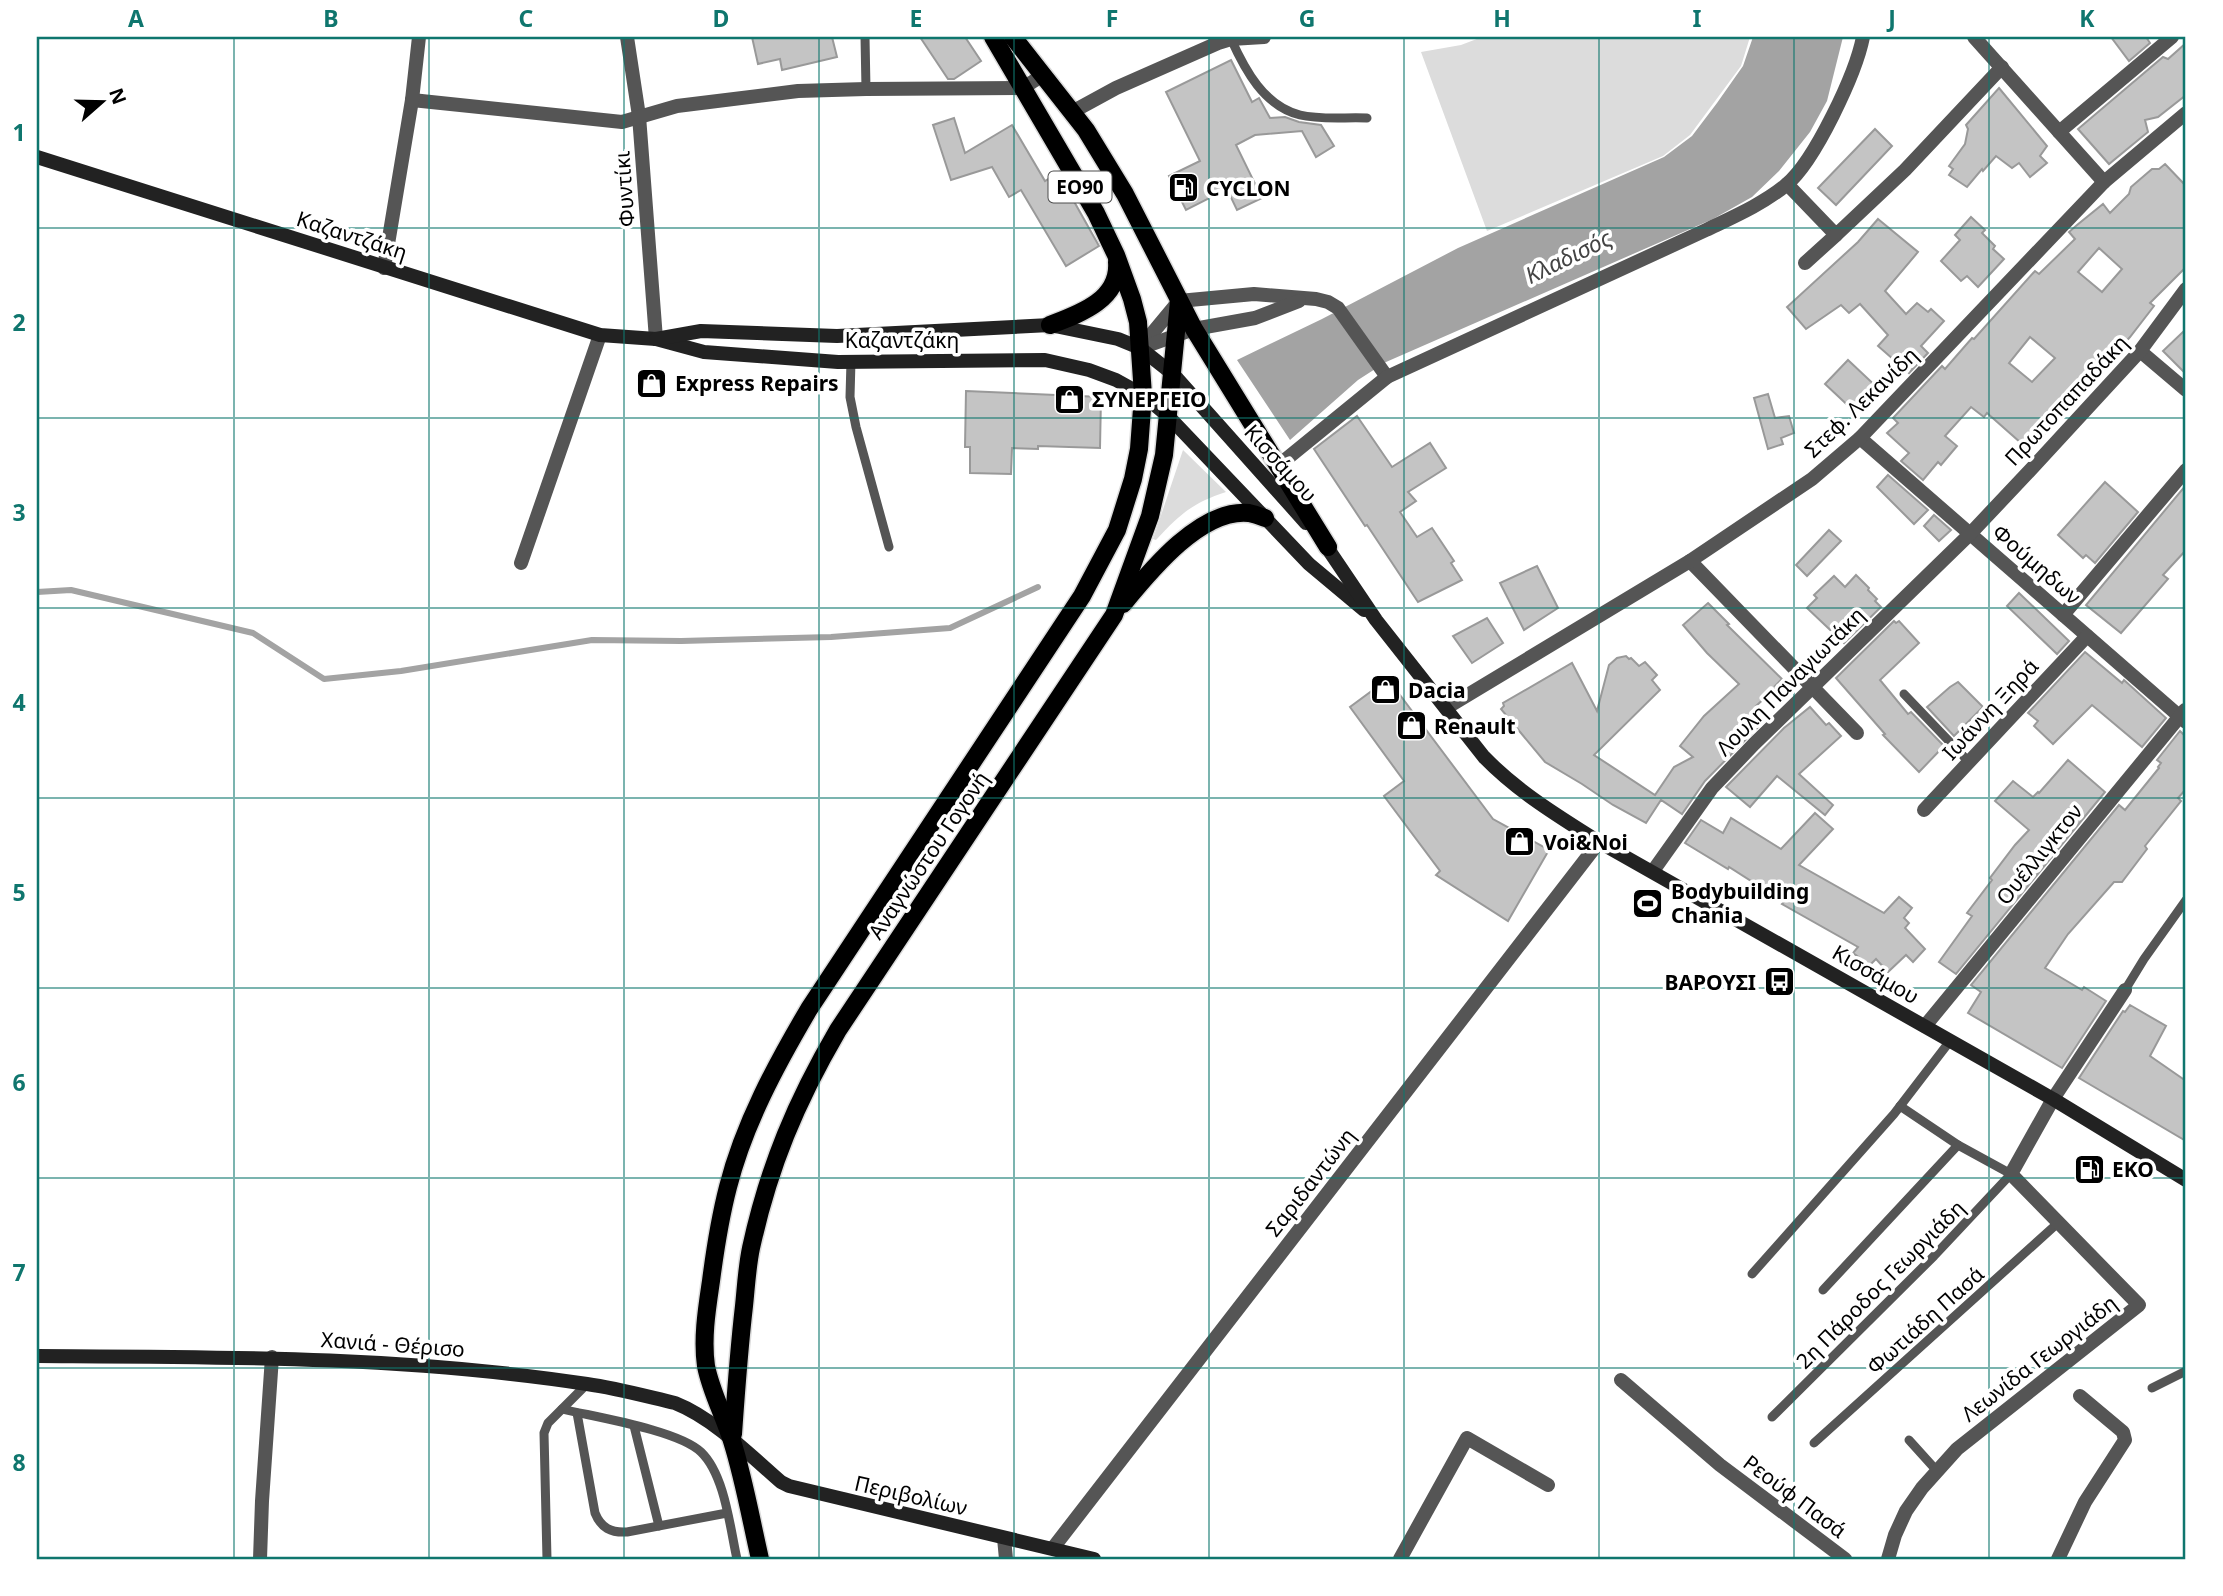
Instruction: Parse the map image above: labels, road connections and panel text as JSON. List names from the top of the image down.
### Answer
{
  "streets": {
    "main road": [
      "ΕΟ90",
      "Καζαντζάκη",
      "Κισσάμου",
      "Αναγνώστου Γογονή",
      "Χανιά - Θέρισο",
      "Περιβολίων"
    ],
    "street": [
      "Φυντίκι",
      "Πρωτοπαπαδάκη",
      "Στεφ. Λεκανίδη",
      "Φούμηδων",
      "Λουλη Παναγιωτάκη",
      "Ιωάννη Ξηρά",
      "Ουέλλιγκτον",
      "Σαριδαντώνη",
      "Λεωνίδα Γεωργιάδη",
      "Ρεούφ Πασά"
    ],
    "lane": ["2η Πάροδος Γεωργιάδη", "Φωτιάδη Πασά"]
  },
  "crossings": [
    ["ΕΟ90", "Καζαντζάκη"],
    ["ΕΟ90", "Κισσάμου"],
    ["ΕΟ90", "Αναγνώστου Γογονή"],
    ["Φυντίκι", "Καζαντζάκη"],
    ["Καζαντζάκη", "Κισσάμου"],
    ["Καζαντζάκη", "Αναγνώστου Γογονή"],
    ["Πρωτοπαπαδάκη", "Φούμηδων"],
    ["Πρωτοπαπαδάκη", "Λουλη Παναγιωτάκη"],
    ["Στεφ. Λεκανίδη", "Κισσάμου"],
    ["Στεφ. Λεκανίδη", "Φούμηδων"],
    ["Κισσάμου", "Λουλη Παναγιωτάκη"],
    ["Κισσάμου", "Ουέλλιγκτον"],
    ["Κισσάμου", "Αναγνώστου Γογονή"],
    ["Κισσάμου", "Σαριδαντώνη"],
    ["Φούμηδων", "Λουλη Παναγιωτάκη"],
    ["Φούμηδων", "Ιωάννη Ξηρά"],
    ["Φούμηδων", "Ουέλλιγκτον"],
    ["Αναγνώστου Γογονή", "Χανιά - Θέρισο"],
    ["Αναγνώστου Γογονή", "Περιβολίων"],
    ["Σαριδαντώνη", "Περιβολίων"],
    ["2η Πάροδος Γεωργιάδη", "Λεωνίδα Γεωργιάδη"],
    ["Φωτιάδη Πασά", "Λεωνίδα Γεωργιάδη"],
    ["Χανιά - Θέρισο", "Περιβολίων"]
  ],
  "water": ["Κλαδισός"],
  "places": {
    "fuel station": ["CYCLON", "EKO"],
    "shop": [
      "Express Repairs",
      "ΣΥΝΕΡΓΕΙΟ",
      "Dacia",
      "Renault",
      "Voi&Noi"
    ],
    "sports": ["Bodybuilding Chania"],
    "bus stop": ["ΒΑΡΟΥΣΙ"]
  },
  "north": "right",
  "grid": {
    "columns": [
      "A",
      "B",
      "C",
      "D",
      "E",
      "F",
      "G",
      "H",
      "I",
      "J",
      "K"
    ],
    "rows": [
      "1",
      "2",
      "3",
      "4",
      "5",
      "6",
      "7",
      "8"
    ]
  }
}
